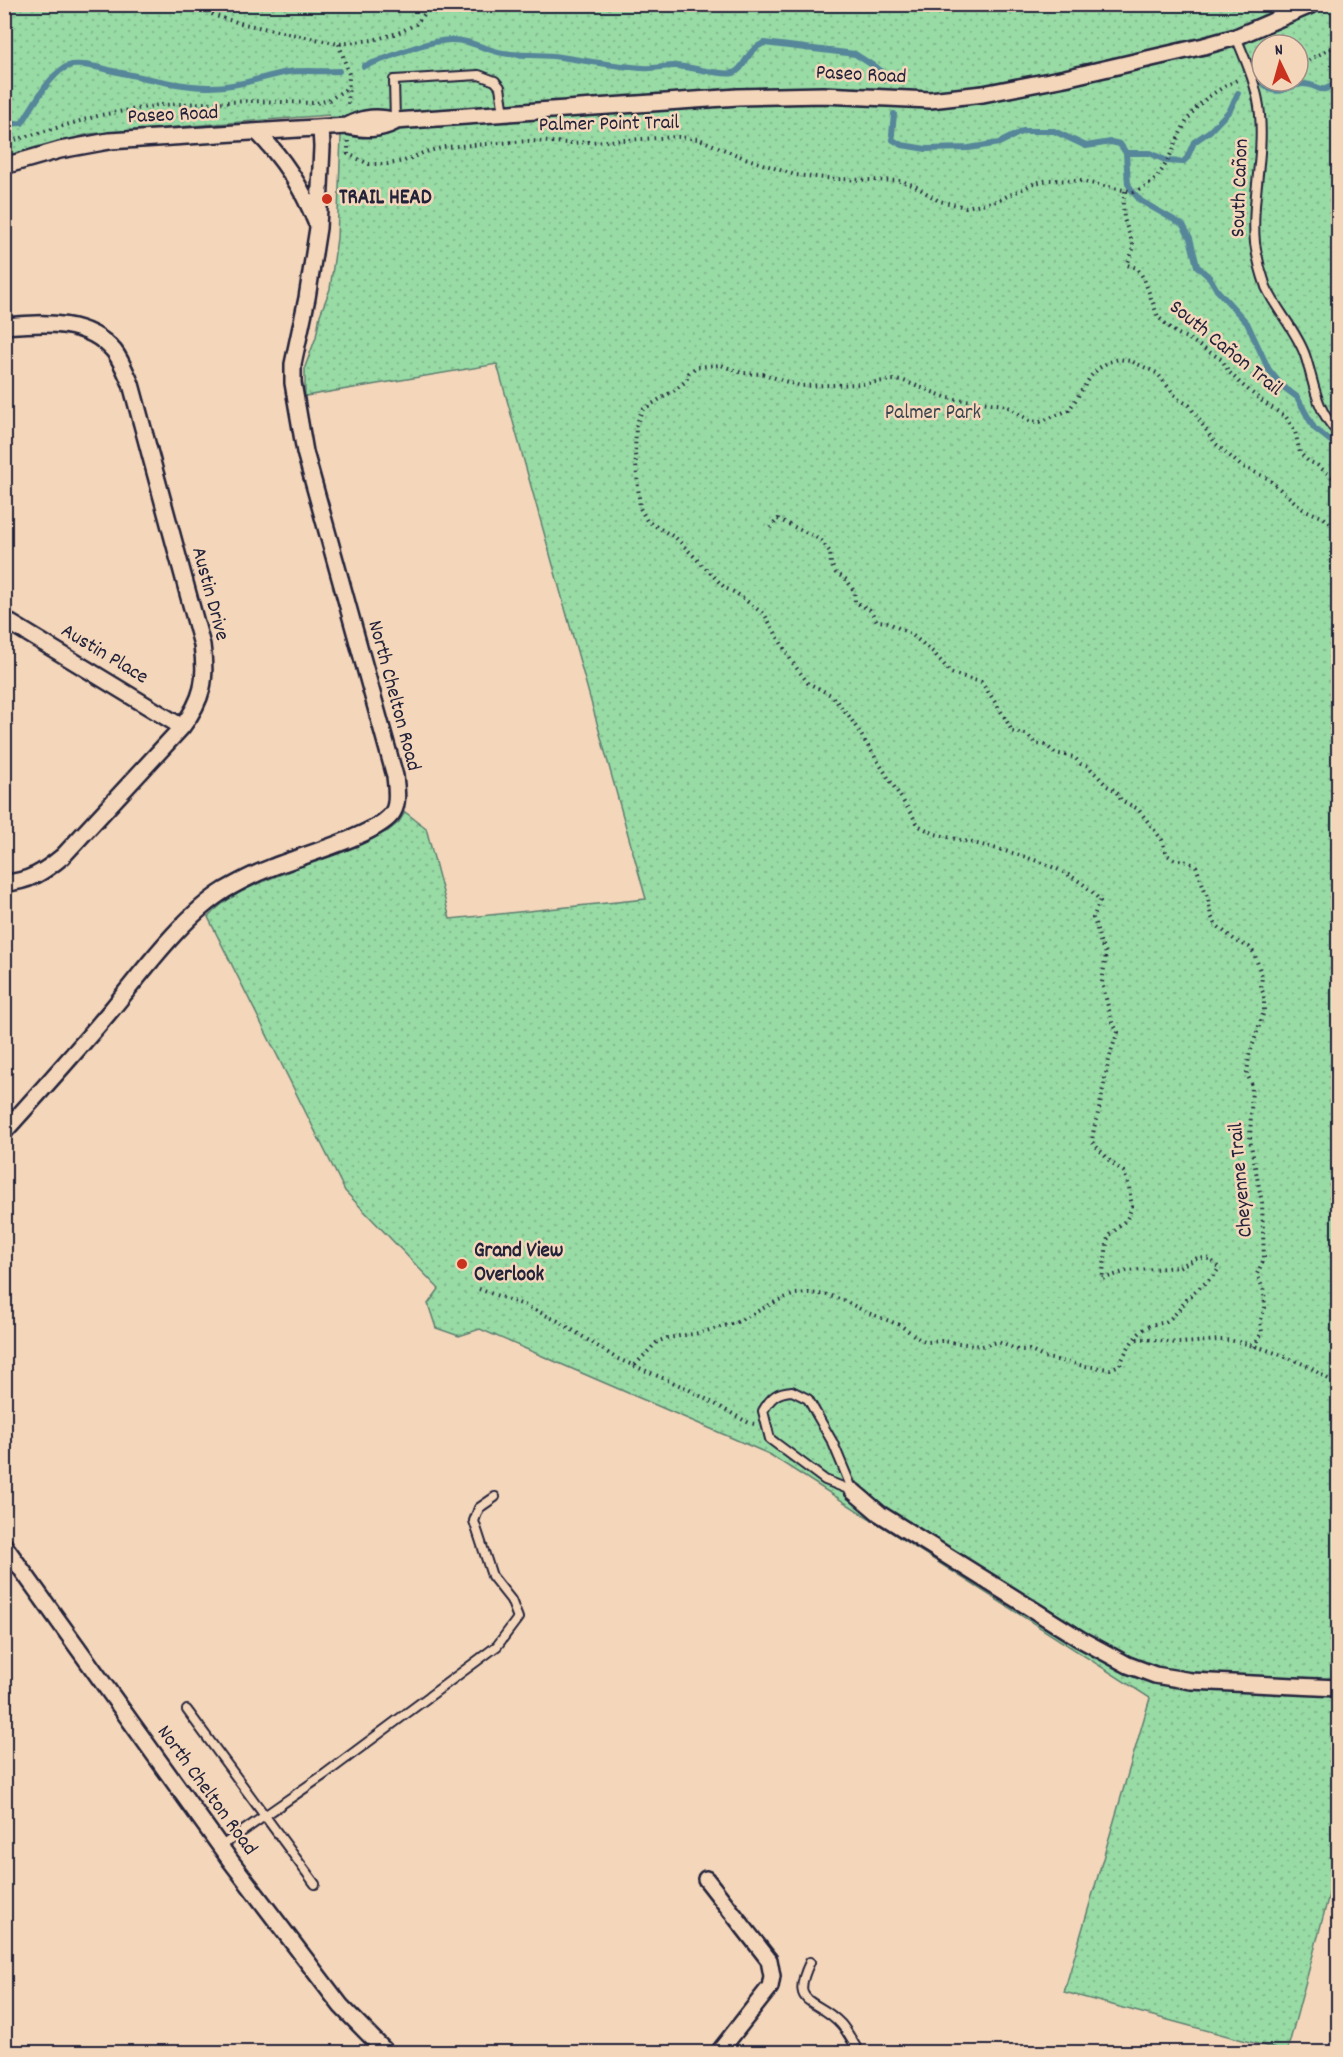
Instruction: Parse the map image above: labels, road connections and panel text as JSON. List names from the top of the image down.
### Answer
{
  "streets": {
    "street": [
      "Paseo Road",
      "Austin Drive",
      "Austin Place",
      "North Chelton Road"
    ],
    "lane": ["South Cañon"],
    "path": ["Palmer Point Trail", "South Cañon Trail", "Cheyenne Trail"]
  },
  "crossings": [
    ["Paseo Road", "Palmer Point Trail"],
    ["Paseo Road", "South Cañon"],
    ["Paseo Road", "North Chelton Road"],
    ["Palmer Point Trail", "South Cañon Trail"],
    ["Austin Drive", "Austin Place"]
  ],
  "parks": ["Palmer Park"],
  "places": ["TRAIL HEAD", "Grand View Overlook"],
  "north": "top"
}
